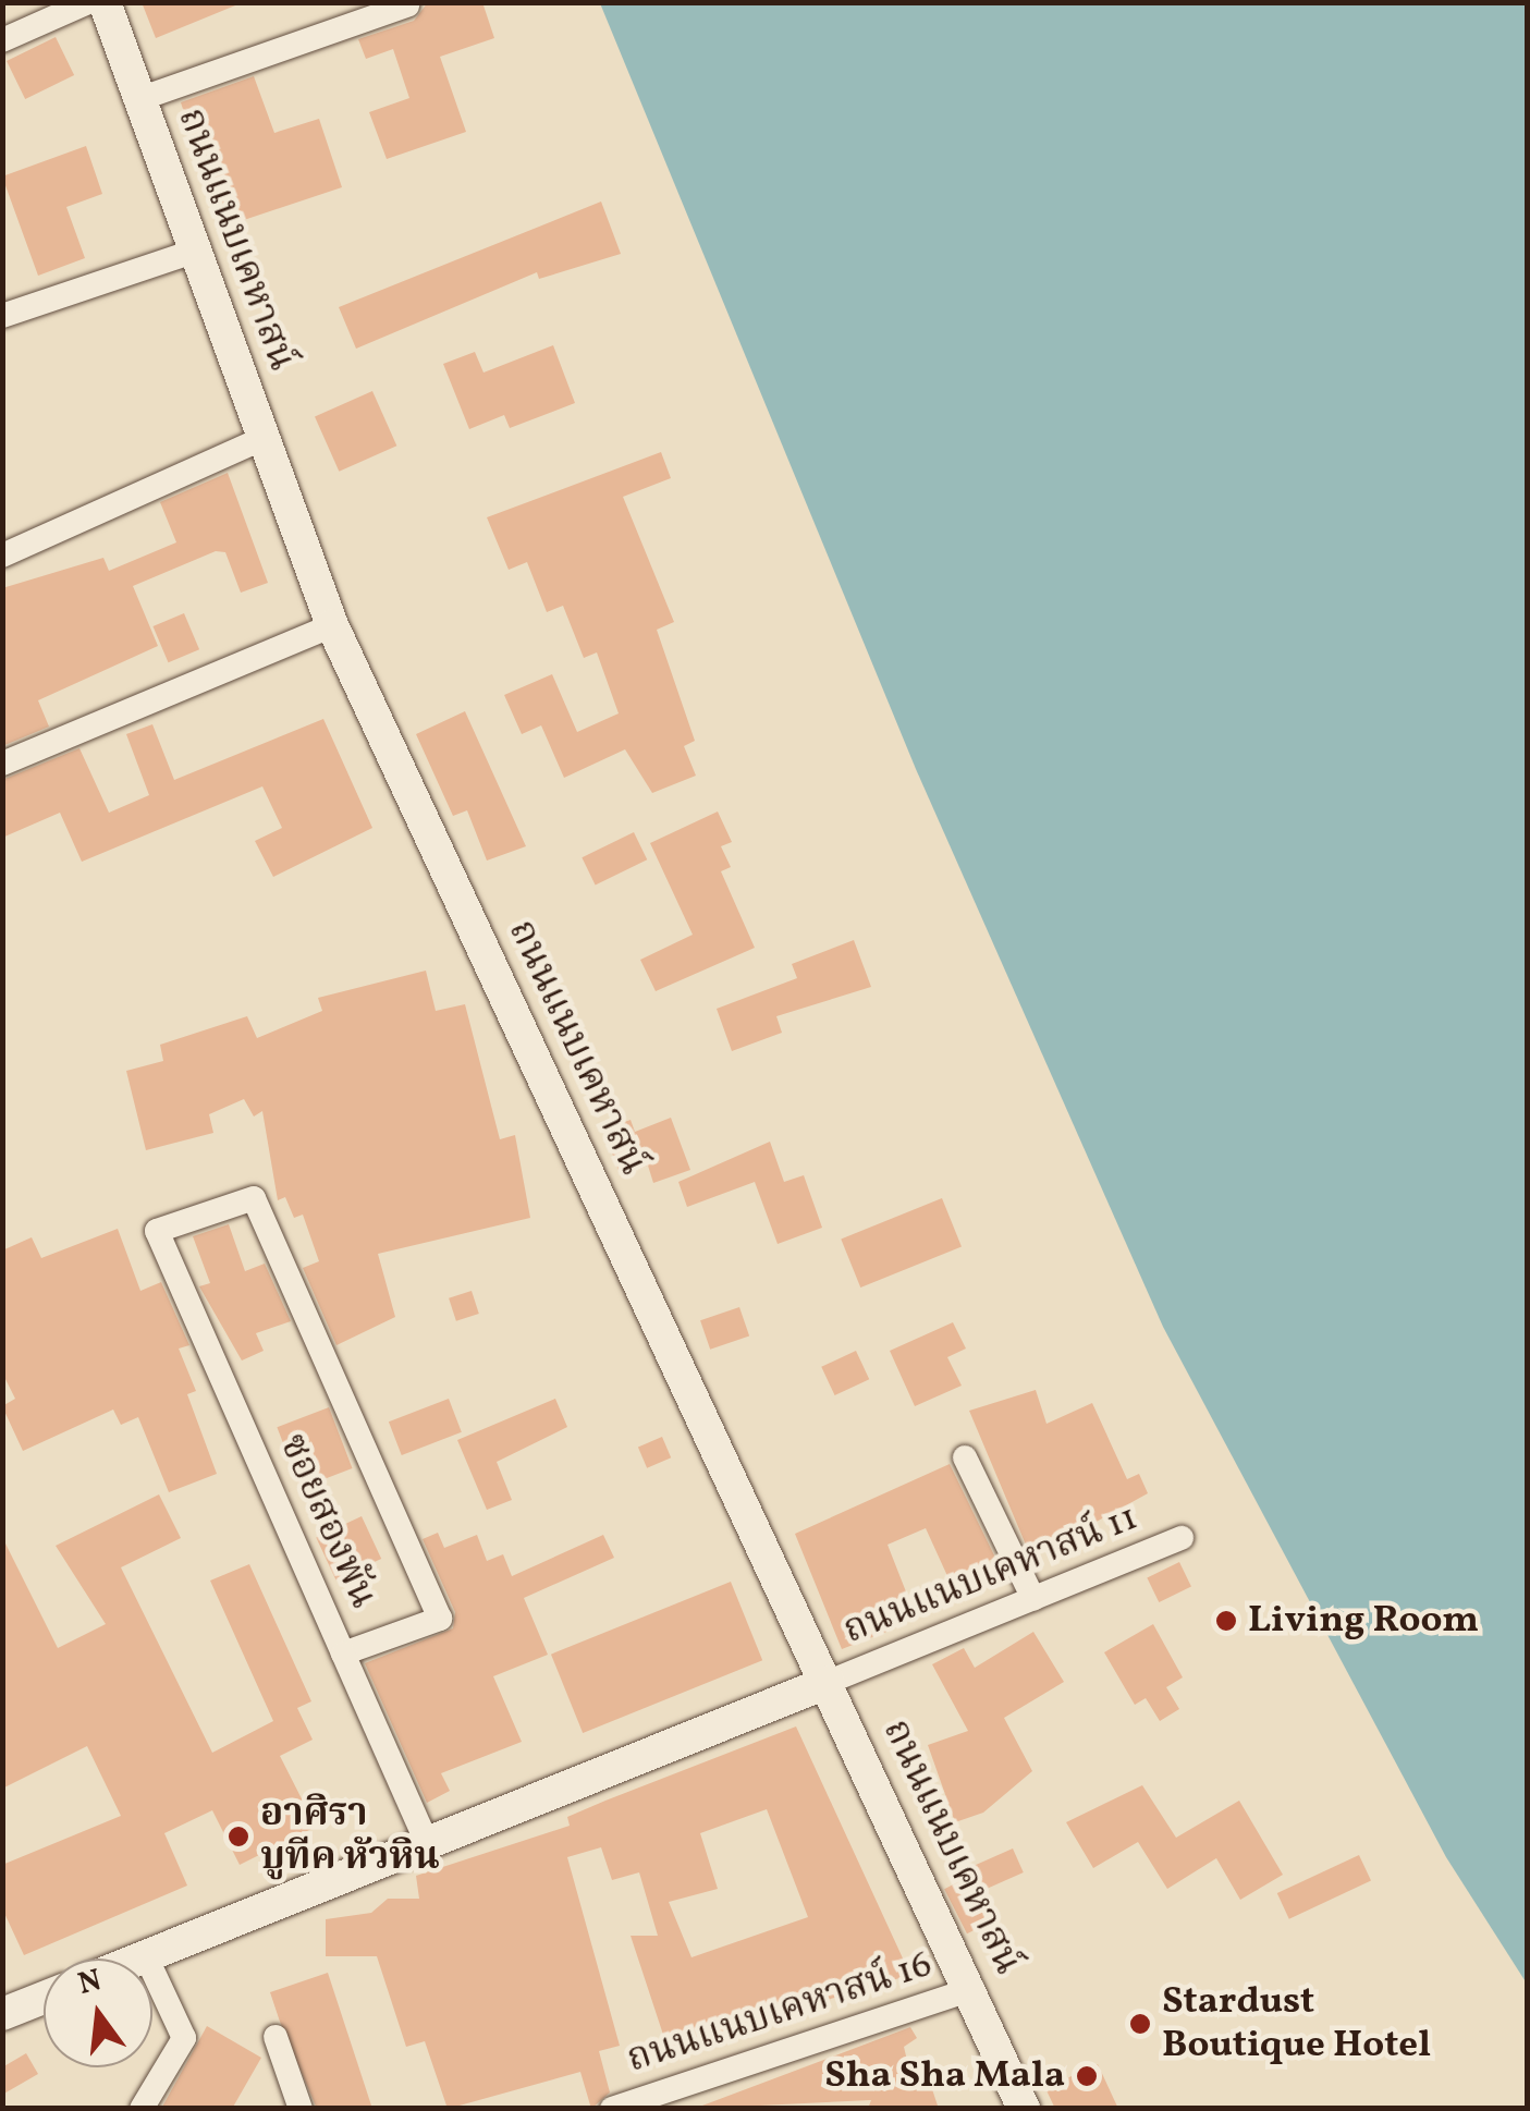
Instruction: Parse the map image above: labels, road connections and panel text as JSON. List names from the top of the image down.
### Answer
{
  "streets": {
    "street": [
      "ถนนแนบเคหาสน์",
      "ซอยสองพัน",
      "ถนนแนบเคหาสน์ 11",
      "ถนนแนบเคหาสน์ 16"
    ]
  },
  "crossings": [
    ["ถนนแนบเคหาสน์", "ถนนแนบเคหาสน์ 11"],
    ["ถนนแนบเคหาสน์", "ถนนแนบเคหาสน์ 16"]
  ],
  "places": [
    "Living Room",
    "อาศิรา บูทีค หัวหิน",
    "Stardust Boutique Hotel",
    "Sha Sha Mala"
  ],
  "north": "top"
}
